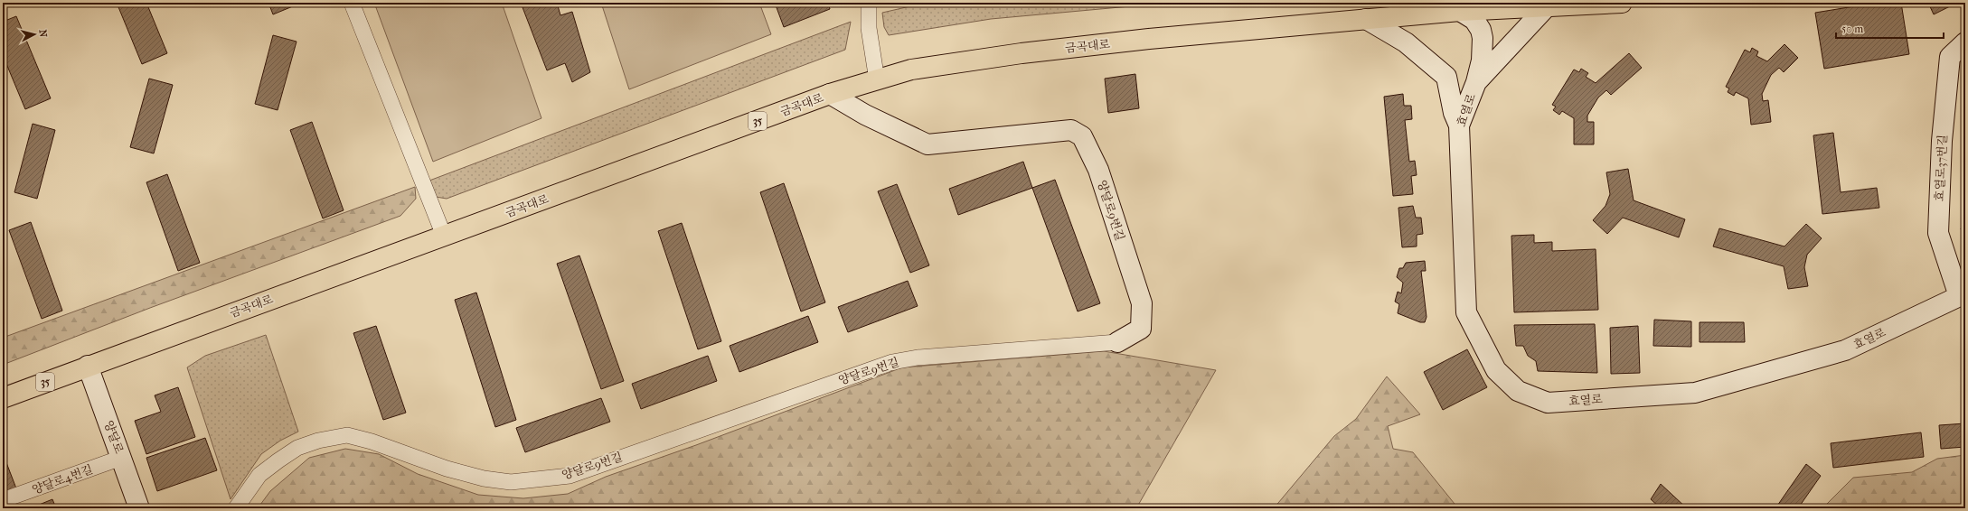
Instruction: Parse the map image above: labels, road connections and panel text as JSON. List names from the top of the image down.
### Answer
{
  "streets": {
    "main road": [
      "금곡대로",
      "효열로",
      "35",
      "효열로37번길",
      "양달로9번길",
      "양달로"
    ],
    "street": ["양달로4번길"]
  },
  "crossings": [
    ["금곡대로", "양달로9번길"],
    ["금곡대로", "양달로"],
    ["효열로", "효열로37번길"],
    ["양달로", "양달로4번길"]
  ],
  "scale_bar": "50 m",
  "north": "right"
}
